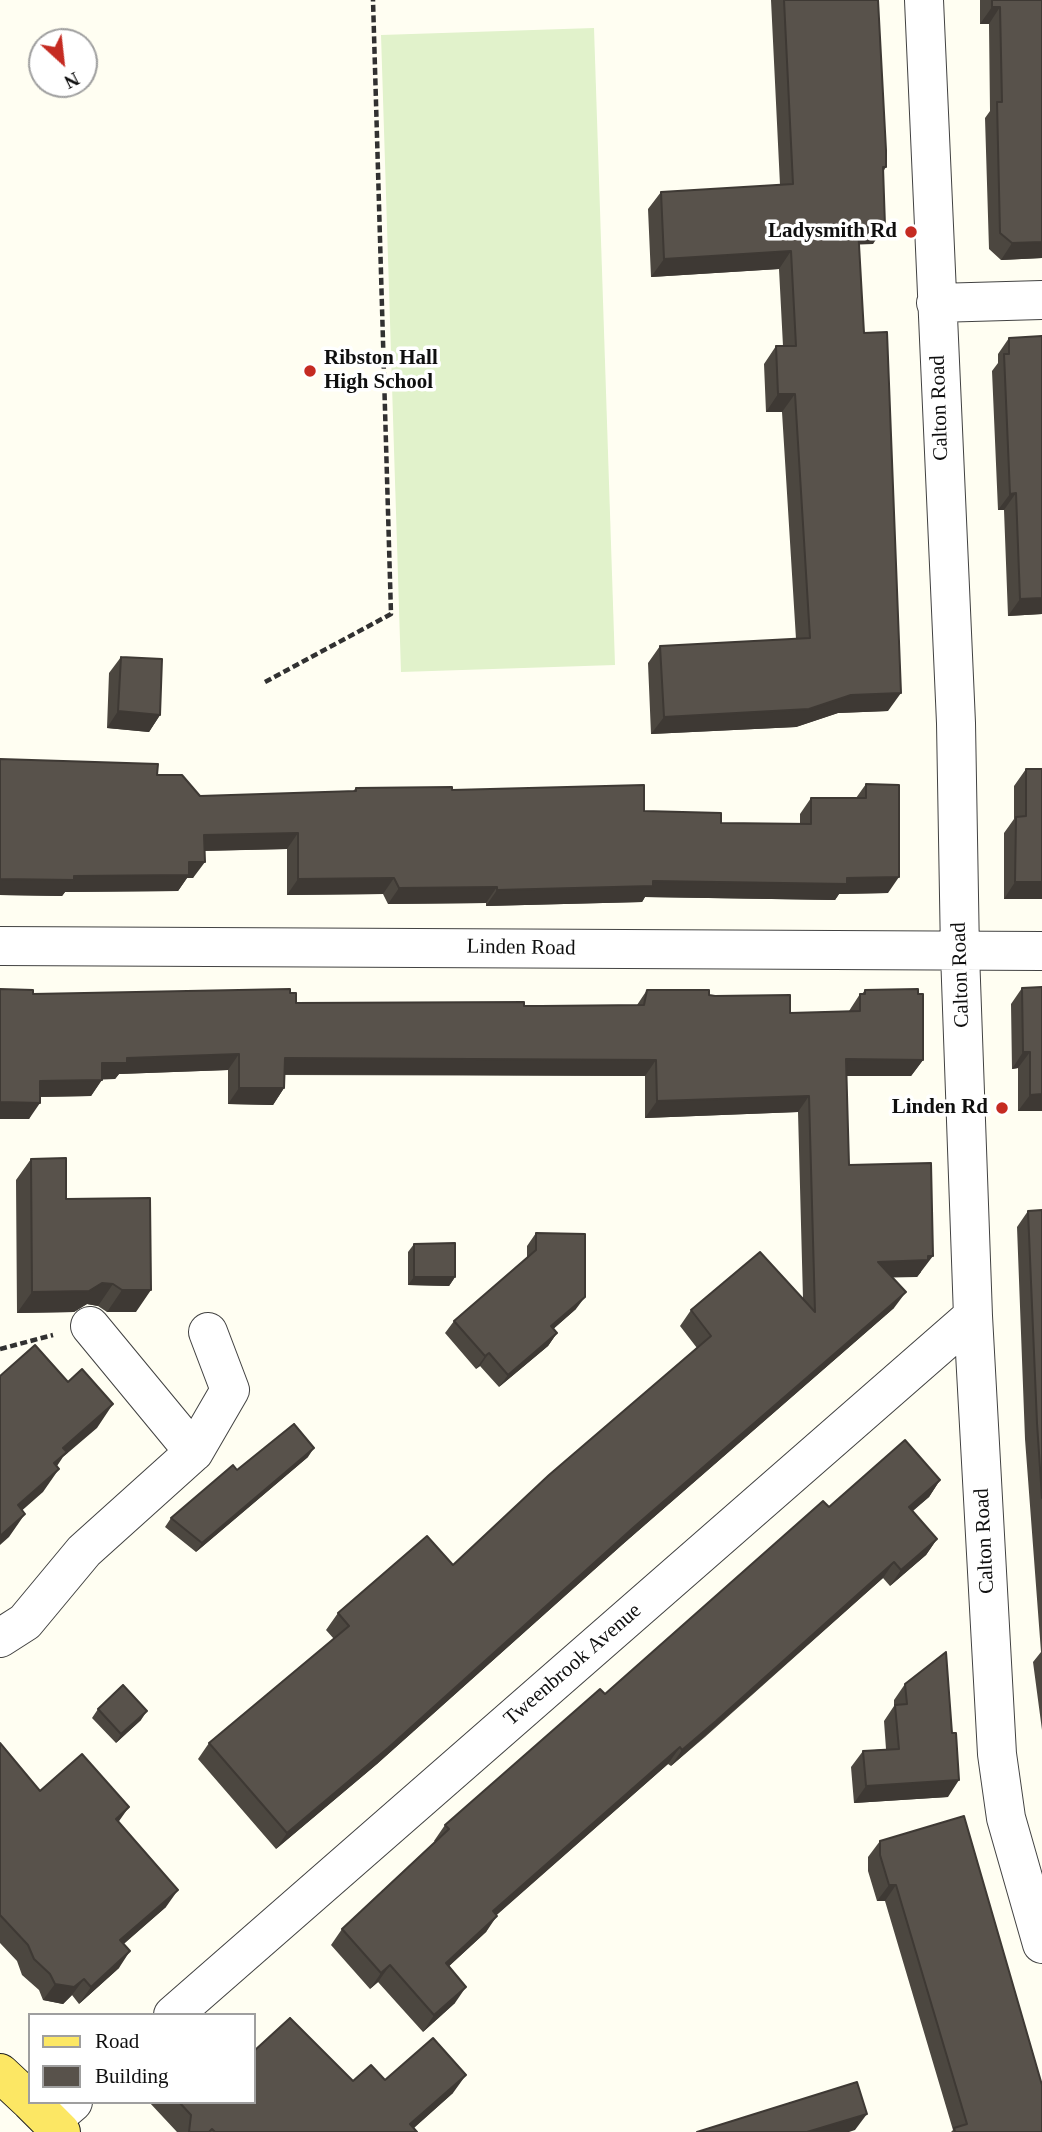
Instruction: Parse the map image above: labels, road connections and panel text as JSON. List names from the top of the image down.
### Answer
{
  "streets": {
    "street": ["Calton Road", "Linden Road", "Tweenbrook Avenue"]
  },
  "crossings": [
    ["Calton Road", "Linden Road"],
    ["Calton Road", "Tweenbrook Avenue"]
  ],
  "places": ["Ladysmith Rd", "Ribston Hall High School", "Linden Rd"],
  "legend": ["Road", "Building"],
  "north": "bottom right"
}
